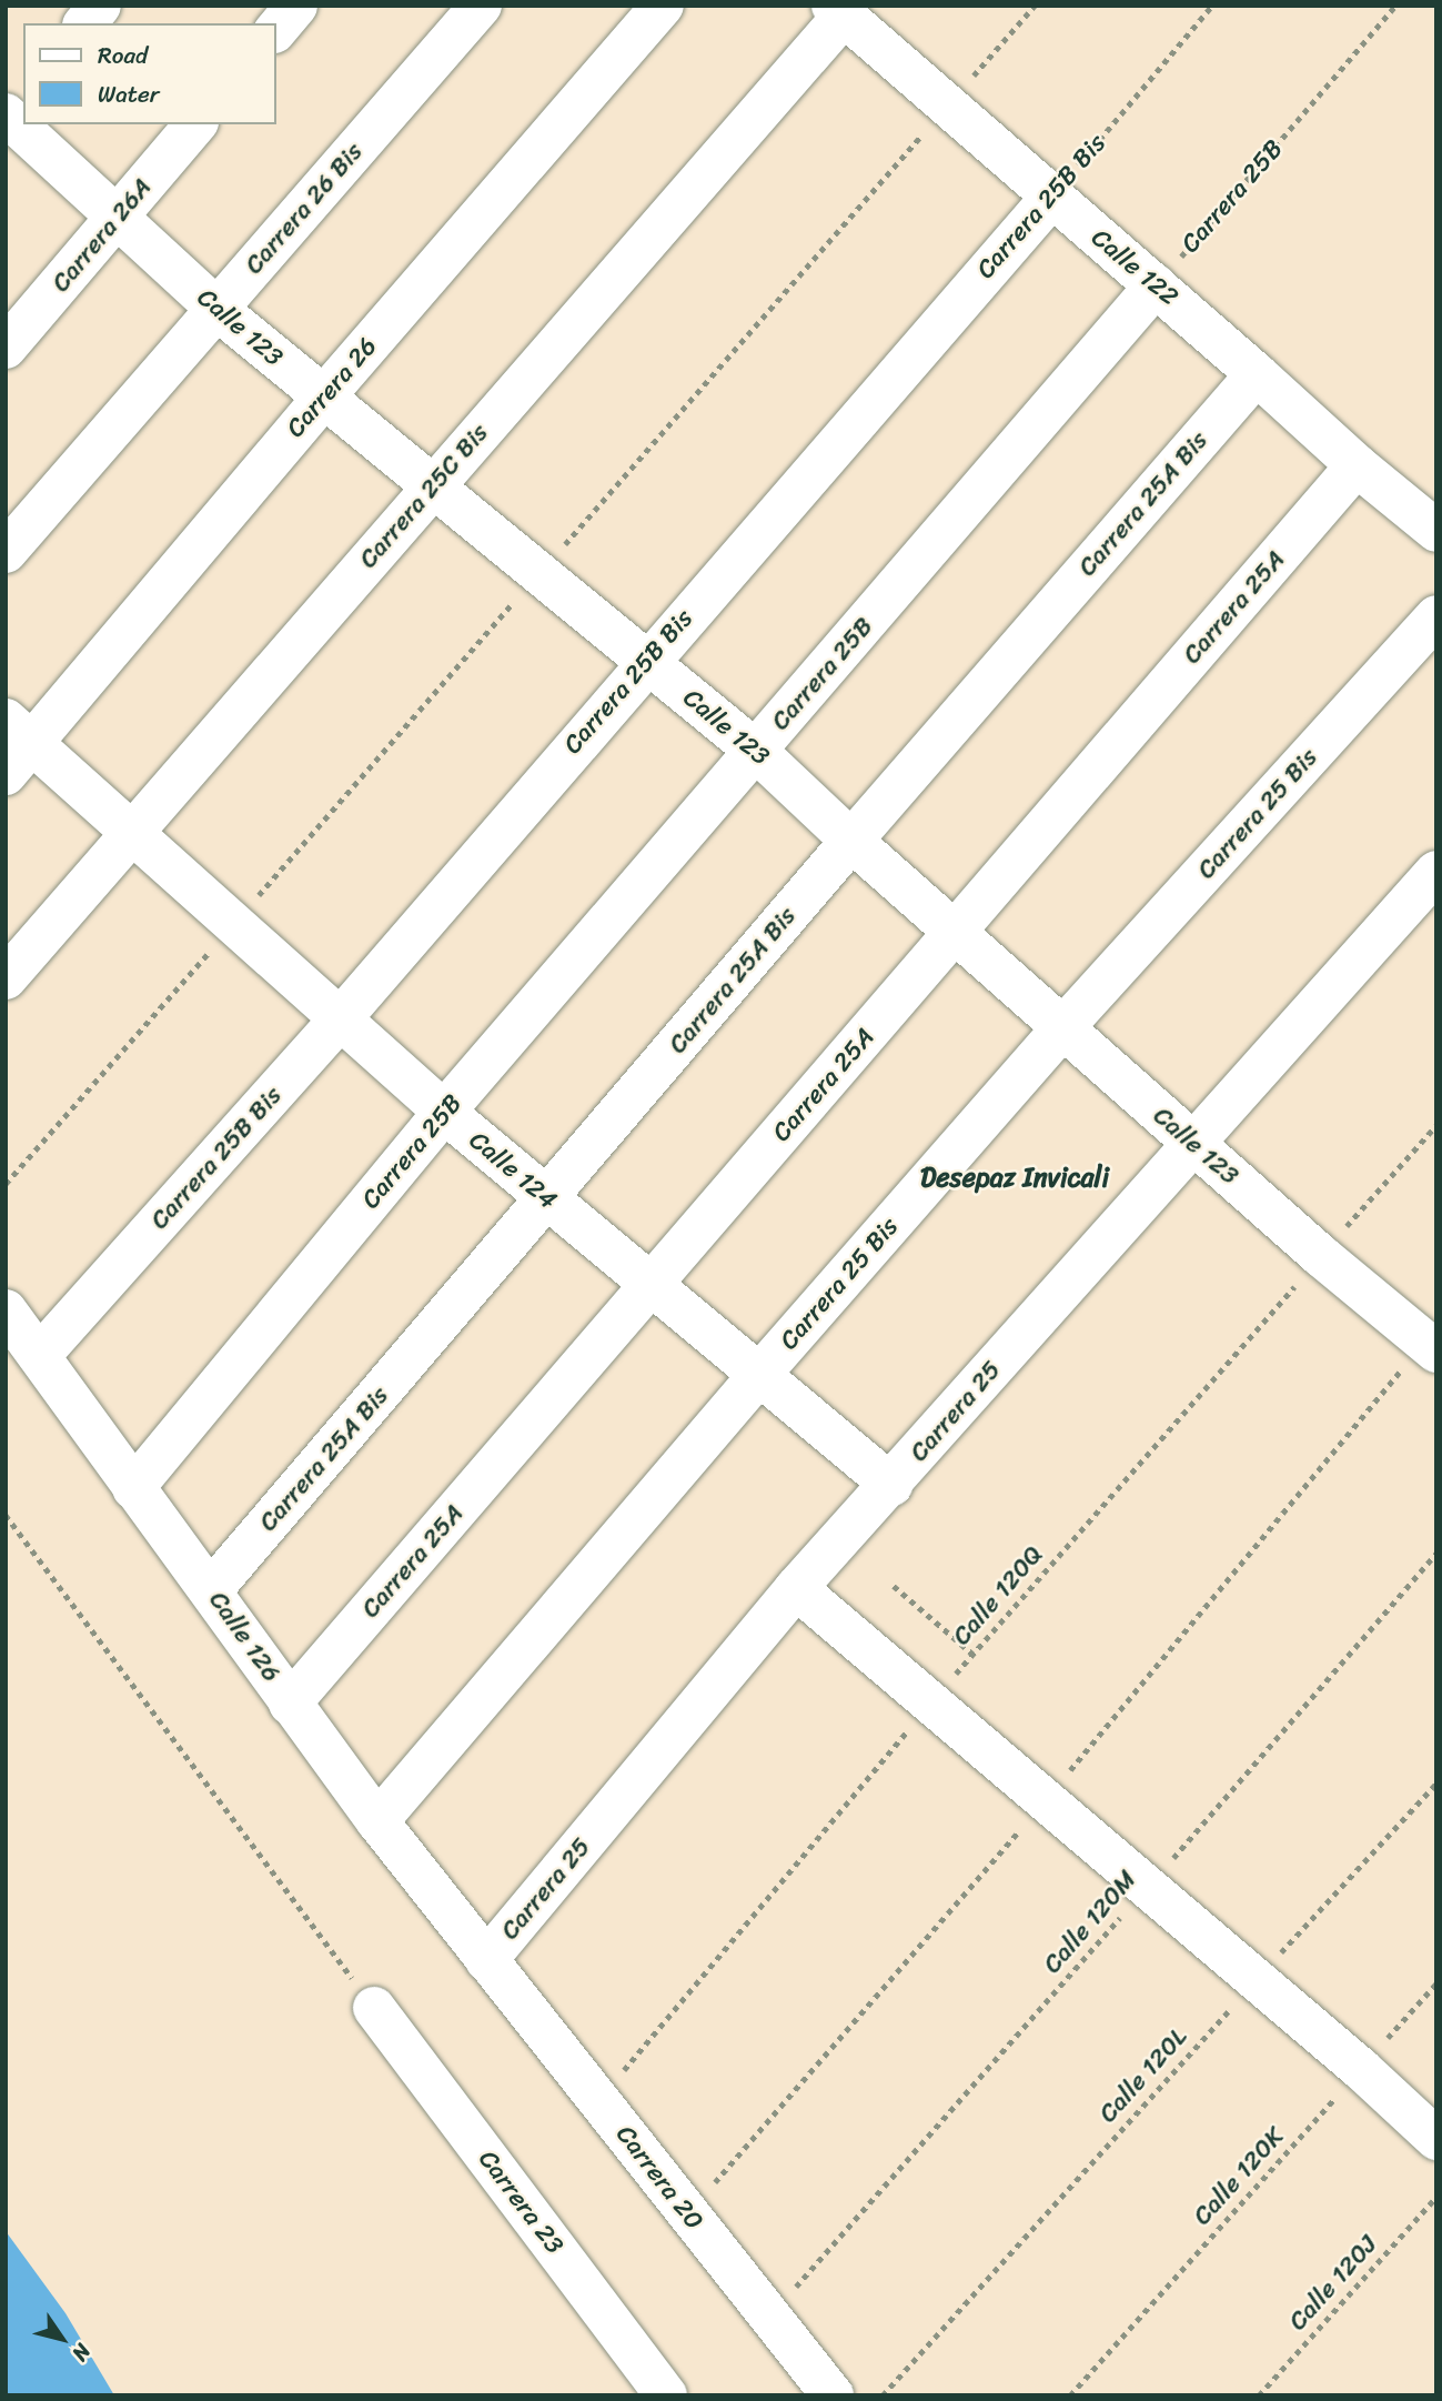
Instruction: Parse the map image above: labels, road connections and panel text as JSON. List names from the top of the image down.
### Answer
{
  "streets": {
    "street": [
      "Carrera 25B",
      "Carrera 25B Bis",
      "Carrera 26 Bis",
      "Carrera 26A",
      "Calle 122",
      "Calle 123",
      "Carrera 26",
      "Carrera 25C Bis",
      "Carrera 25A Bis",
      "Carrera 25A",
      "Carrera 25 Bis",
      "Calle 124",
      "Carrera 25",
      "Calle 126",
      "Carrera 20",
      "Carrera 23"
    ],
    "path": [
      "Calle 120Q",
      "Calle 120M",
      "Calle 120L",
      "Calle 120K",
      "Calle 120J"
    ]
  },
  "crossings": [
    ["Carrera 25B", "Calle 122"],
    ["Carrera 25B", "Calle 123"],
    ["Carrera 25B", "Calle 124"],
    ["Carrera 25B", "Calle 126"],
    ["Carrera 25B Bis", "Calle 122"],
    ["Carrera 25B Bis", "Calle 123"],
    ["Carrera 25B Bis", "Calle 124"],
    ["Carrera 25B Bis", "Calle 126"],
    ["Carrera 26 Bis", "Calle 123"],
    ["Carrera 26A", "Calle 123"],
    ["Calle 122", "Carrera 25C Bis"],
    ["Calle 122", "Carrera 25A Bis"],
    ["Calle 122", "Carrera 25A"],
    ["Calle 123", "Carrera 26"],
    ["Calle 123", "Carrera 25C Bis"],
    ["Calle 123", "Carrera 25A Bis"],
    ["Calle 123", "Carrera 25A"],
    ["Calle 123", "Carrera 25 Bis"],
    ["Calle 123", "Carrera 25"],
    ["Calle 123", "Calle 120Q"],
    ["Carrera 26", "Calle 124"],
    ["Carrera 25C Bis", "Calle 124"],
    ["Carrera 25A Bis", "Calle 124"],
    ["Carrera 25A Bis", "Calle 126"],
    ["Carrera 25A", "Calle 124"],
    ["Carrera 25A", "Calle 126"],
    ["Carrera 25 Bis", "Calle 124"],
    ["Carrera 25 Bis", "Calle 126"],
    ["Calle 124", "Carrera 25"],
    ["Carrera 25", "Calle 126"],
    ["Carrera 25", "Carrera 20"],
    ["Calle 120Q", "Carrera 20"],
    ["Calle 126", "Carrera 20"],
    ["Calle 120M", "Carrera 20"]
  ],
  "districts": ["Desepaz Invicali"],
  "legend": ["Road", "Water"],
  "north": "bottom right"
}
